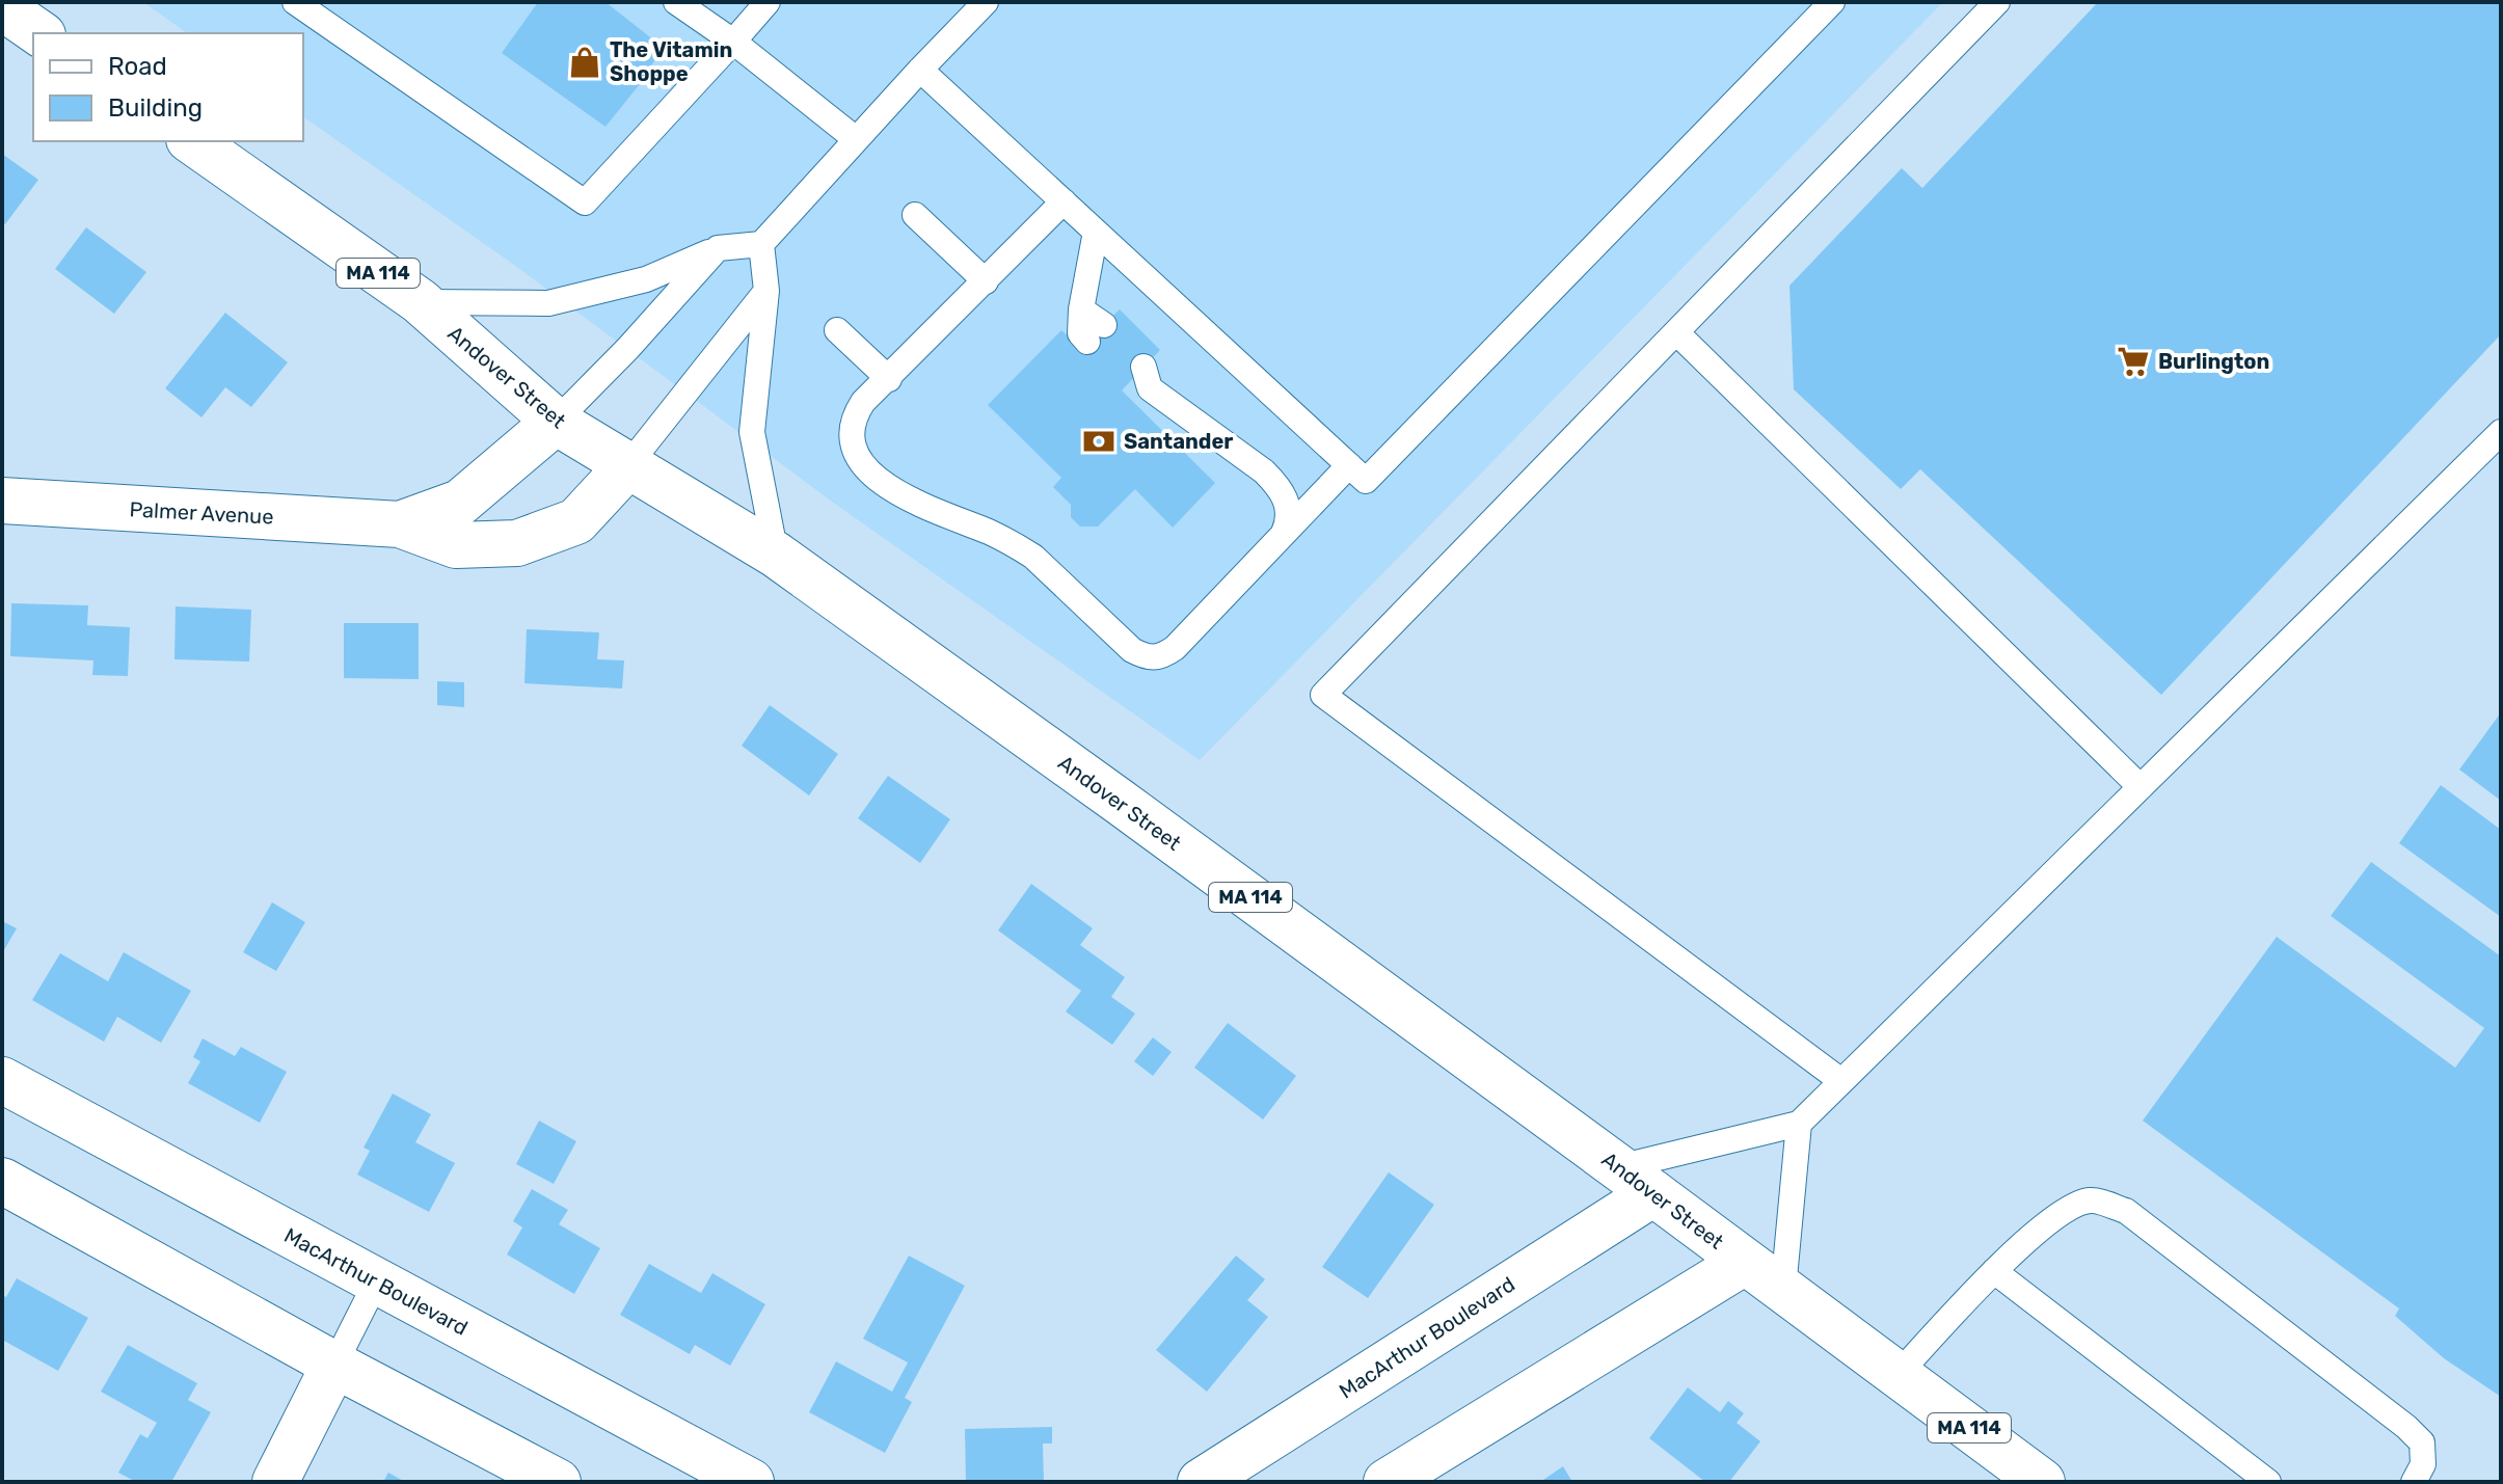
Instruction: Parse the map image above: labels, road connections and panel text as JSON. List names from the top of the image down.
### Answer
{
  "streets": {
    "main road": [
      "MA 114",
      "Andover Street",
      "Palmer Avenue",
      "MacArthur Boulevard"
    ]
  },
  "crossings": [
    ["Andover Street", "Palmer Avenue"],
    ["Andover Street", "MacArthur Boulevard"]
  ],
  "places": {
    "shop": ["The Vitamin Shoppe"],
    "supermarket": ["Burlington"],
    "bank": ["Santander"]
  },
  "legend": ["Road", "Building"]
}
